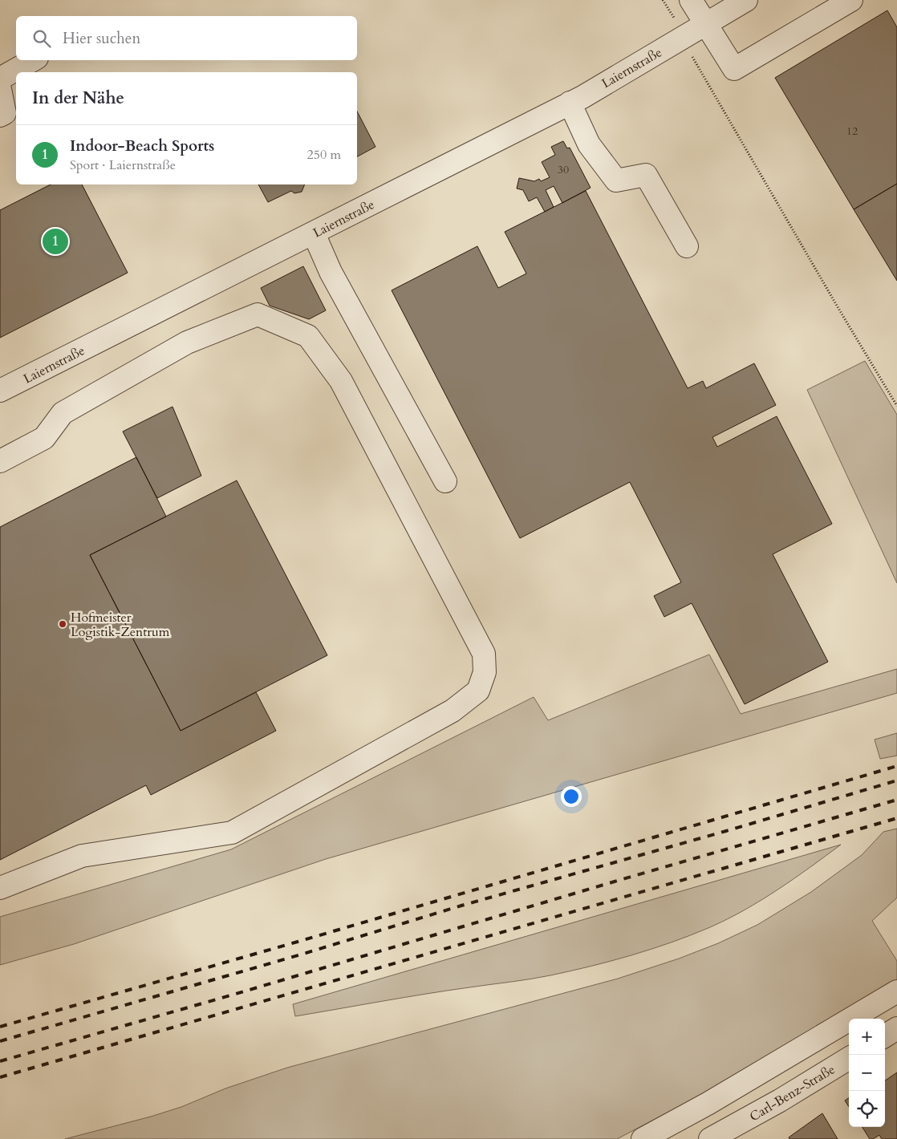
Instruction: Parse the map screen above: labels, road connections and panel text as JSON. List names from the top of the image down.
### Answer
{
  "streets": {
    "street": ["Laiernstraße", "Carl-Benz-Straße"]
  },
  "places": ["Hofmeister Logistik-Zentrum"],
  "house_numbers": ["12", "30"],
  "page": {
    "search": "Hier suchen",
    "heading": "In der Nähe",
    "list": [
      {
        "mark": "1",
        "name": "Indoor-Beach Sports",
        "note": "Sport · Laiernstraße",
        "value": "250 m"
      }
    ],
    "pins": "1",
    "map_buttons": ["+", "−"]
  }
}
